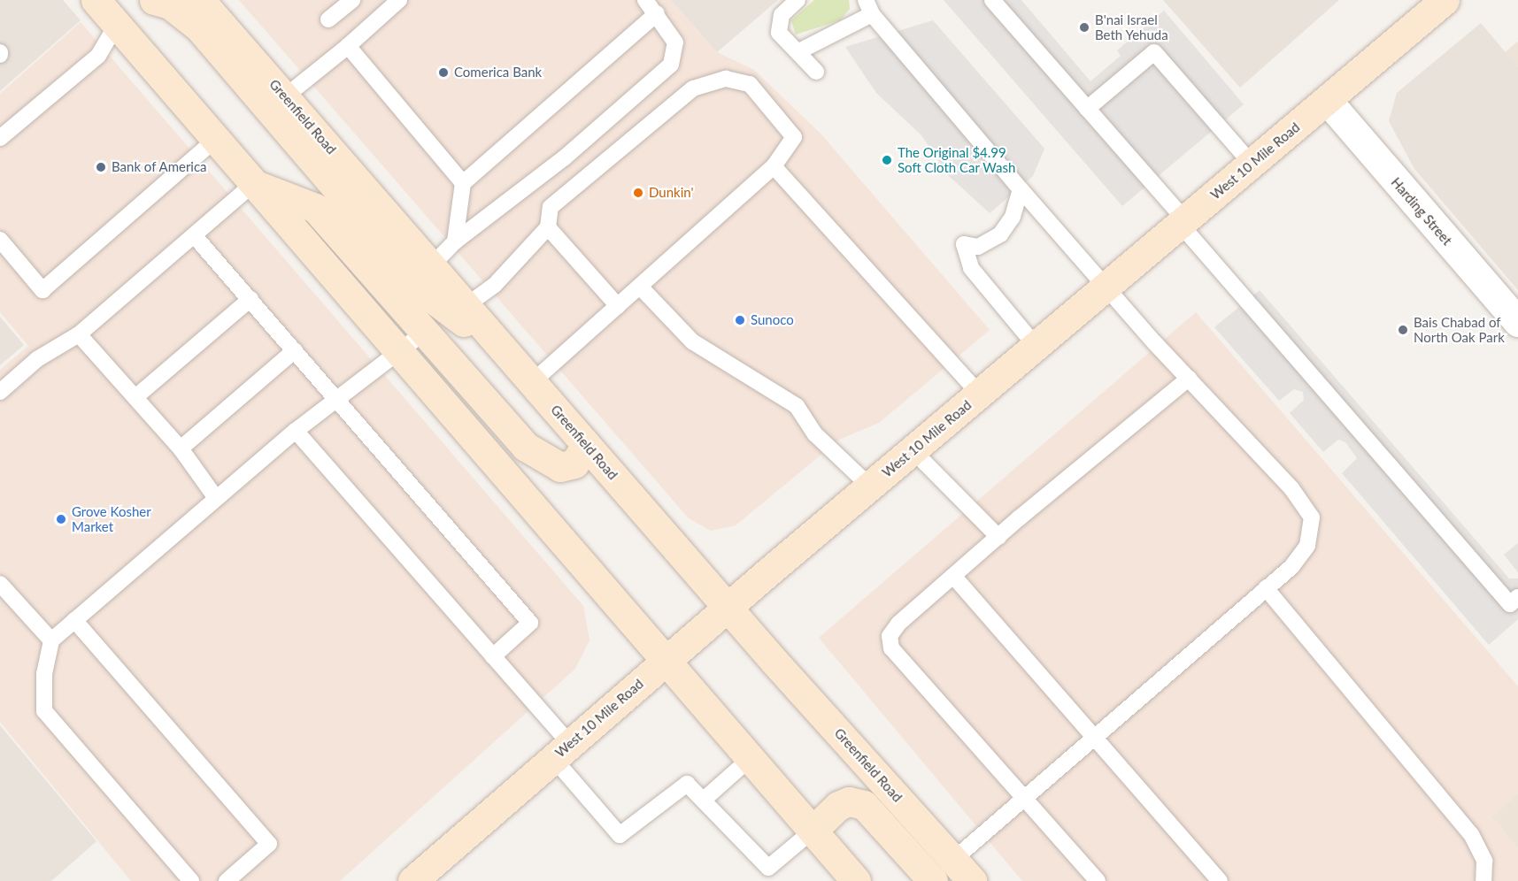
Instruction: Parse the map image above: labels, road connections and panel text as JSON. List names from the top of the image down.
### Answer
{
  "streets": {
    "main road": ["Greenfield Road", "West 10 Mile Road"],
    "street": ["Harding Street"]
  },
  "crossings": [
    ["Greenfield Road", "West 10 Mile Road"],
    ["West 10 Mile Road", "Harding Street"]
  ],
  "places": [
    "B'nai Israel Beth Yehuda",
    "Comerica Bank",
    "The Original $4.99 Soft Cloth Car Wash",
    "Bank of America",
    "Dunkin'",
    "Sunoco",
    "Bais Chabad of North Oak Park",
    "Grove Kosher Market"
  ]
}
